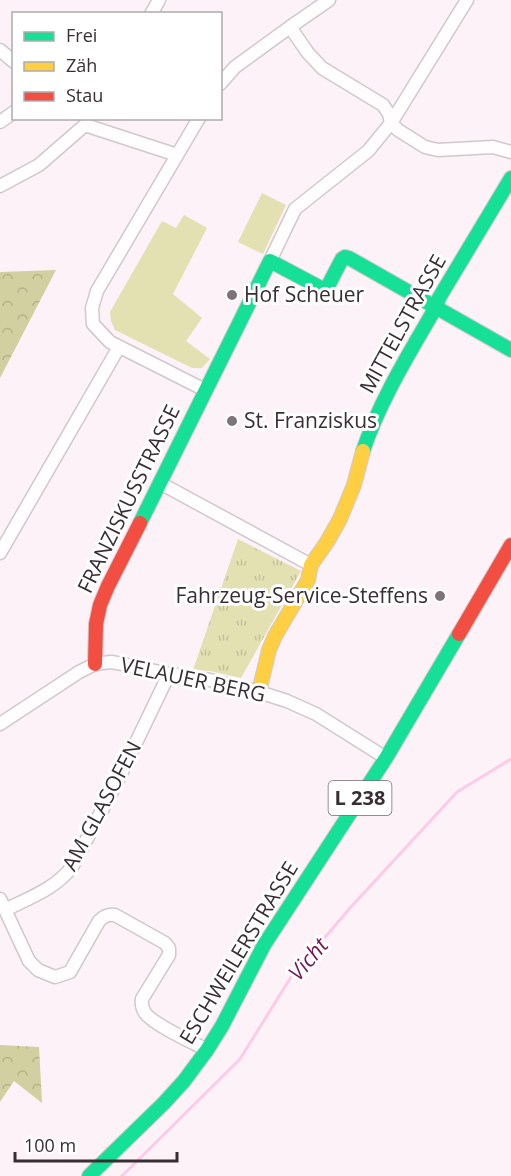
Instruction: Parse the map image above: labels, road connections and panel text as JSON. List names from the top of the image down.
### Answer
{
  "streets": {
    "street": [
      "MITTELSTRASSE",
      "FRANZISKUSSTRASSE",
      "VELAUER BERG",
      "L 238",
      "AM GLASOFEN",
      "ESCHWEILERSTRASSE"
    ]
  },
  "crossings": [
    ["MITTELSTRASSE", "VELAUER BERG"],
    ["FRANZISKUSSTRASSE", "VELAUER BERG"],
    ["VELAUER BERG", "AM GLASOFEN"],
    ["VELAUER BERG", "ESCHWEILERSTRASSE"]
  ],
  "water": ["Vicht"],
  "places": ["Hof Scheuer", "St. Franziskus", "Fahrzeug-Service-Steffens"],
  "legend": ["Frei", "Zäh", "Stau"],
  "scale_bar": "100 m"
}
